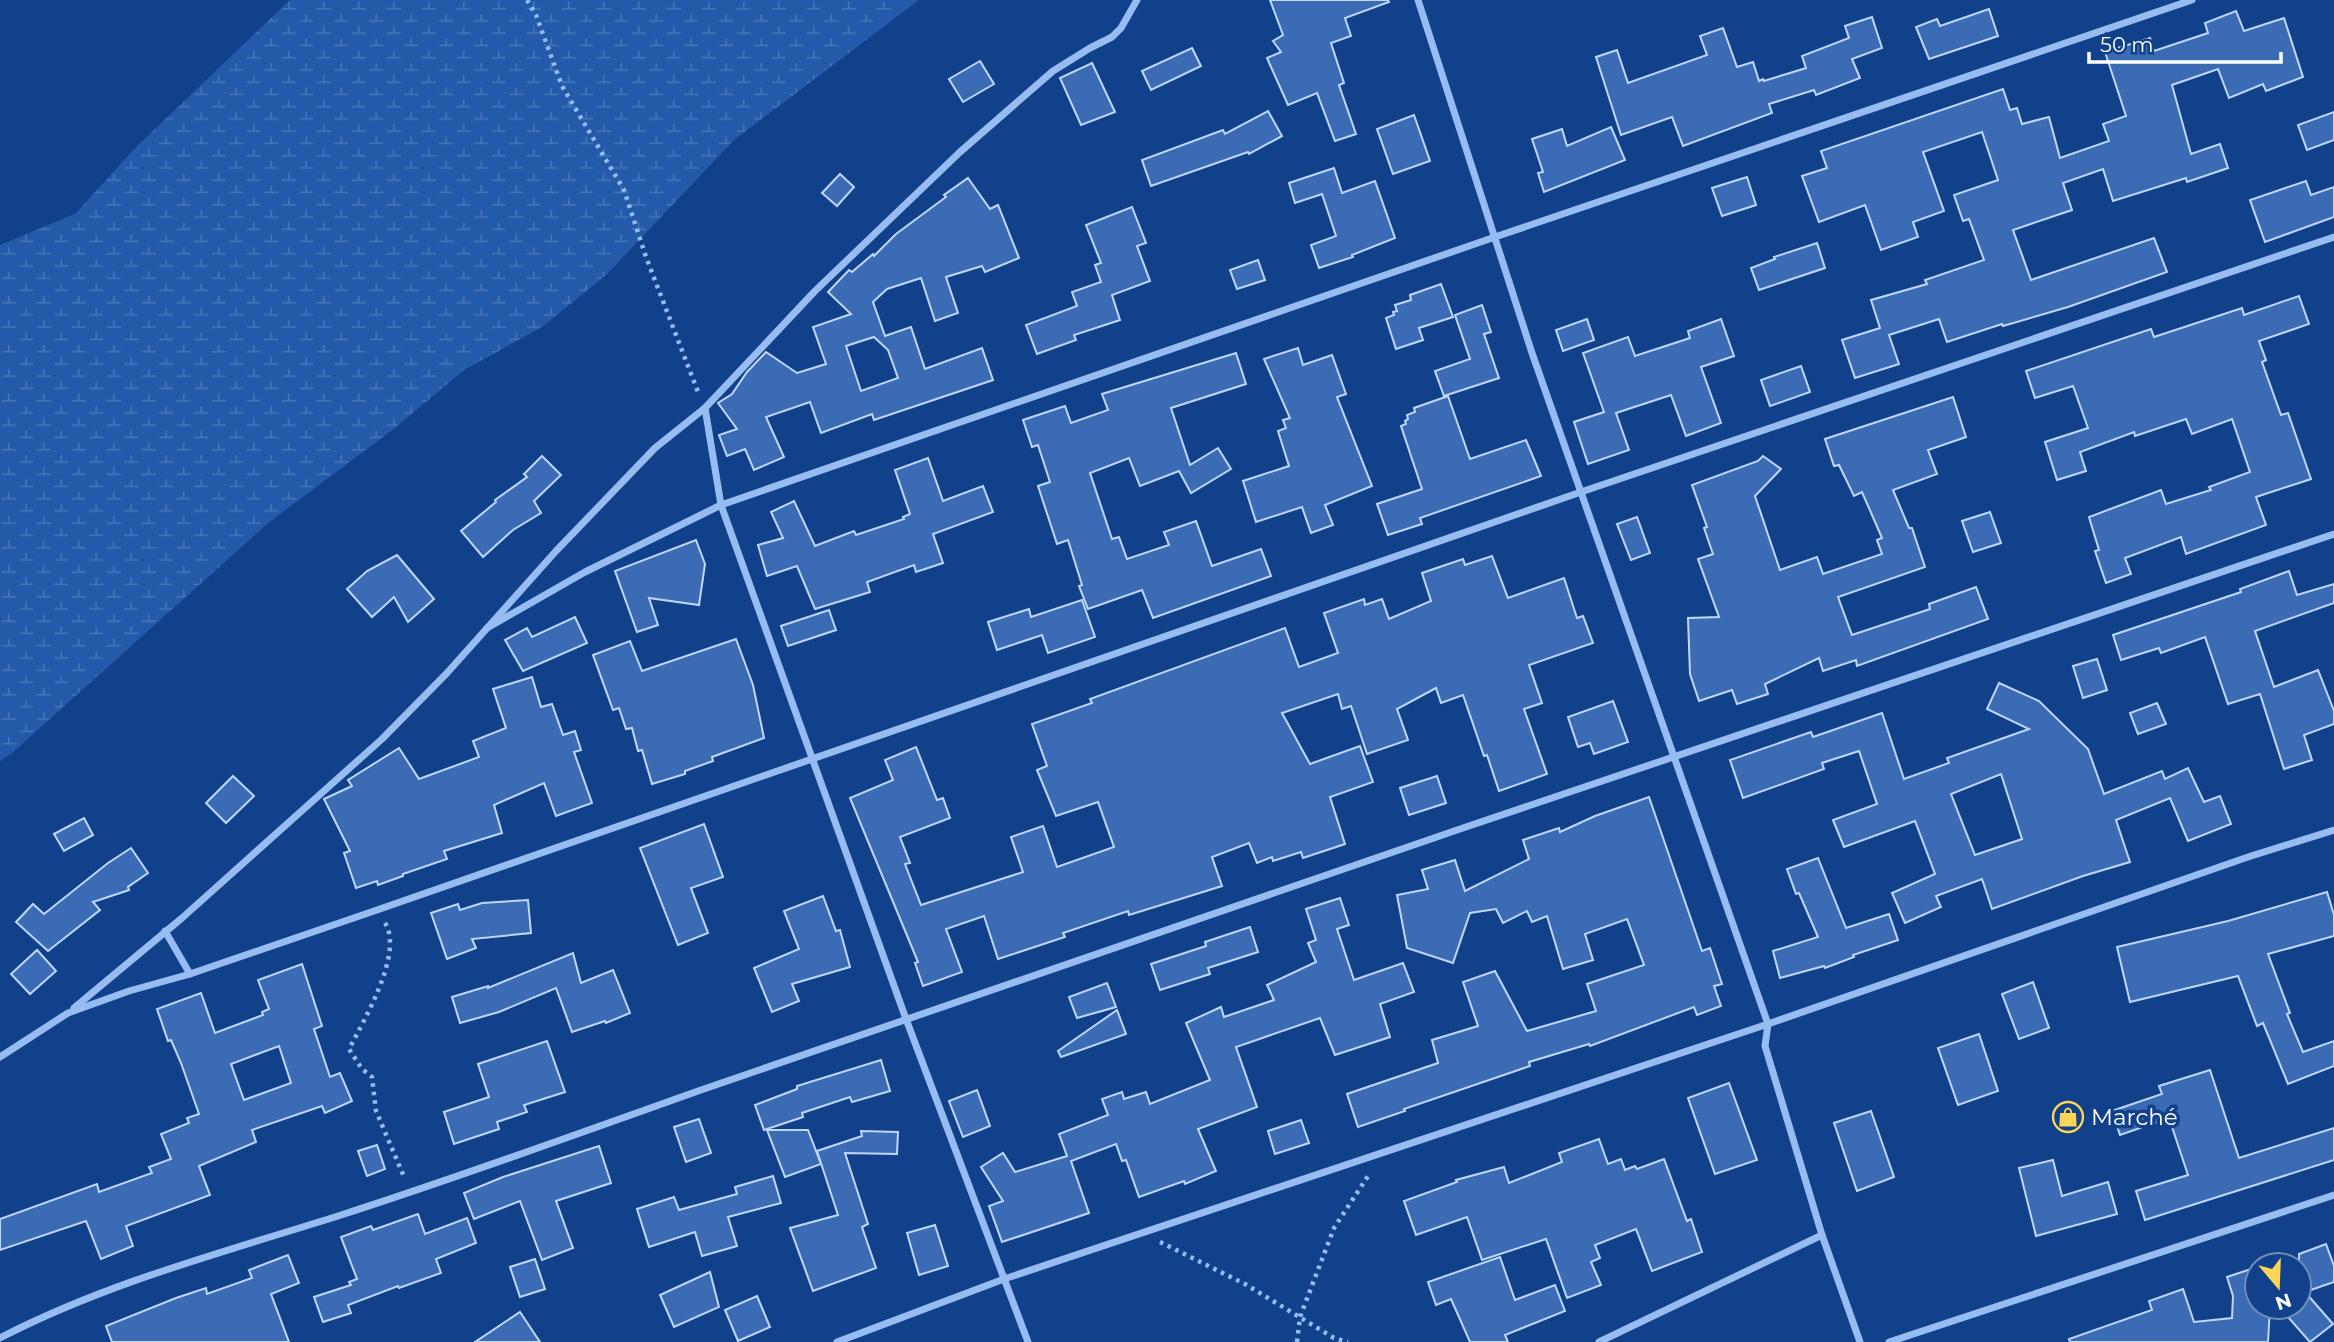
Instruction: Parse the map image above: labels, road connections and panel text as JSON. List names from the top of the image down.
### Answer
{
  "places": {
    "shop": ["Marché"]
  },
  "scale_bar": "50 m",
  "north": "bottom"
}
